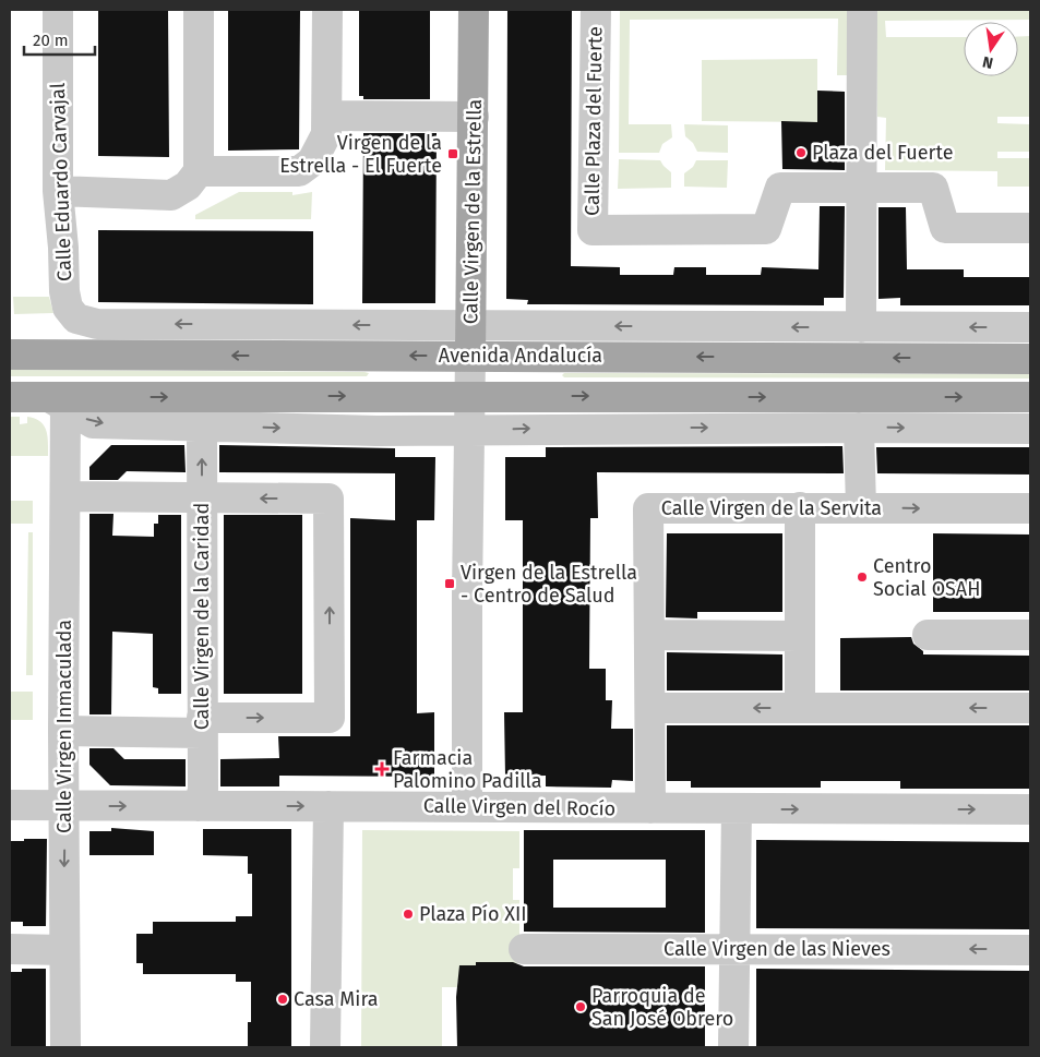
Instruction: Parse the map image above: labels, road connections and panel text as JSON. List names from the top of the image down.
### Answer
{
  "streets": {
    "main road": ["Calle Virgen de la Estrella", "Avenida Andalucía"],
    "street": [
      "Calle Plaza del Fuerte",
      "Calle Eduardo Carvajal",
      "Calle Virgen de la Servita",
      "Calle Virgen de la Caridad",
      "Calle Virgen Inmaculada",
      "Calle Virgen del Rocío",
      "Calle Virgen de las Nieves"
    ]
  },
  "crossings": [
    ["Calle Eduardo Carvajal", "Avenida Andalucía"],
    ["Calle Virgen de la Estrella", "Avenida Andalucía"],
    ["Calle Virgen de la Estrella", "Calle Virgen del Rocío"],
    ["Avenida Andalucía", "Calle Virgen Inmaculada"],
    ["Calle Virgen de la Servita", "Calle Virgen del Rocío"],
    ["Calle Virgen de la Caridad", "Calle Virgen del Rocío"],
    ["Calle Virgen Inmaculada", "Calle Virgen del Rocío"]
  ],
  "places": {
    "other": [
      "Plaza del Fuerte",
      "Centro Social OSAH",
      "Plaza Pío XII",
      "Casa Mira",
      "Parroquia de San José Obrero"
    ],
    "transit": ["Virgen de la Estrella - El Fuerte", "Virgen de la Estrella - Centro de Salud"],
    "health": ["Farmacia Palomino Padilla"]
  },
  "scale_bar": "20 m",
  "north": "bottom"
}
